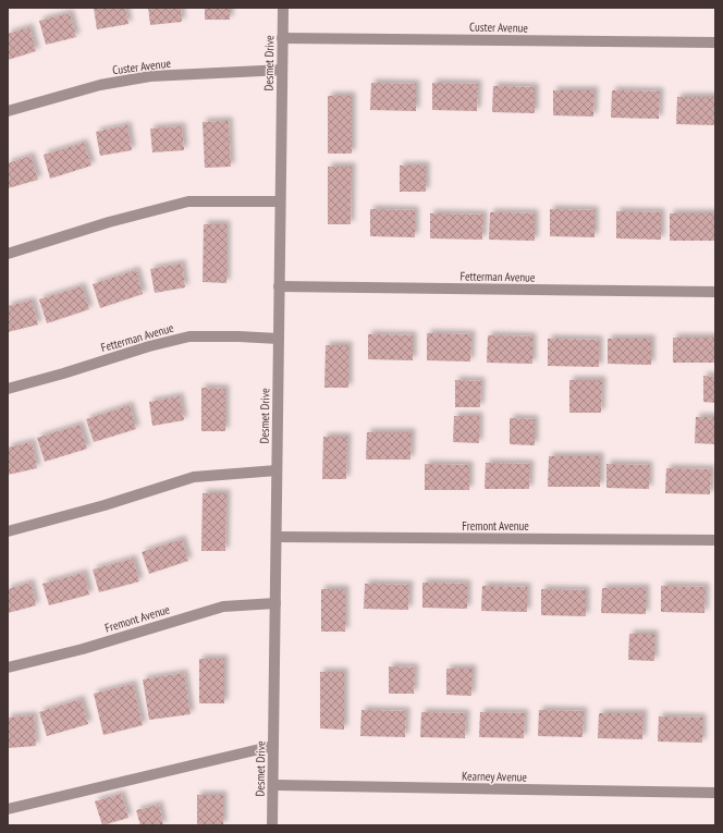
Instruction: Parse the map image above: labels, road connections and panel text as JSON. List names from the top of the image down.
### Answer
{
  "streets": {
    "street": [
      "Custer Avenue",
      "Desmet Drive",
      "Fetterman Avenue",
      "Fremont Avenue",
      "Kearney Avenue"
    ]
  },
  "crossings": [
    ["Custer Avenue", "Desmet Drive"],
    ["Desmet Drive", "Fetterman Avenue"],
    ["Desmet Drive", "Fremont Avenue"],
    ["Desmet Drive", "Kearney Avenue"]
  ]
}
